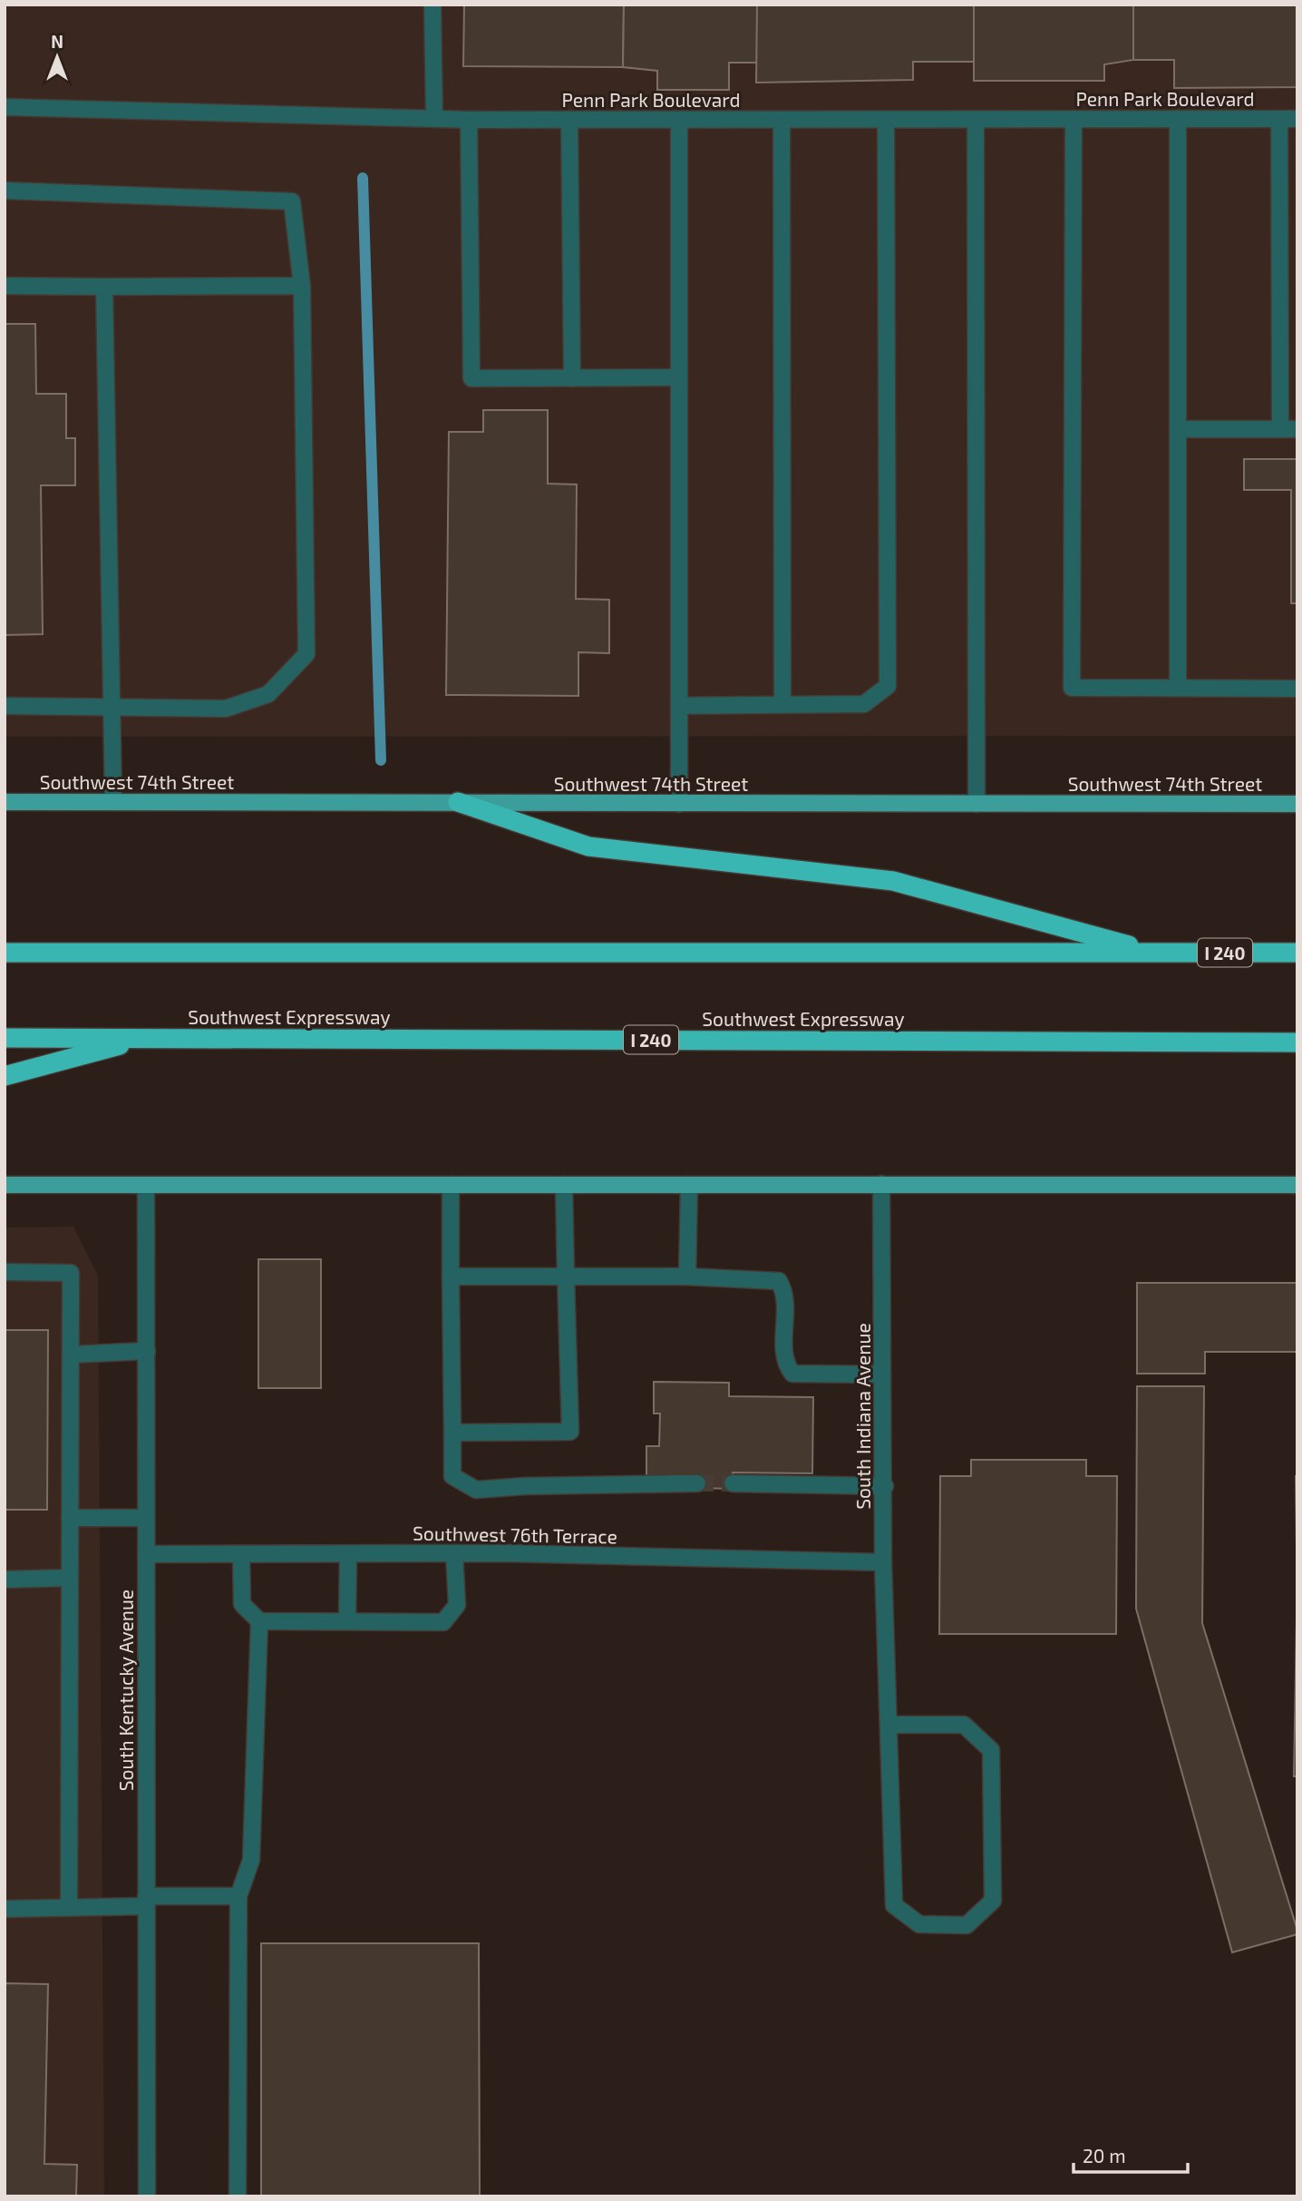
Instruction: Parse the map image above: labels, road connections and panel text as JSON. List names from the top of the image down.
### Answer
{
  "streets": {
    "highway": ["I 240", "Southwest Expressway"],
    "main road": ["Southwest 74th Street"],
    "street": [
      "Penn Park Boulevard",
      "South Indiana Avenue",
      "Southwest 76th Terrace",
      "South Kentucky Avenue"
    ]
  },
  "crossings": [
    ["South Indiana Avenue", "Southwest 76th Terrace"],
    ["Southwest 76th Terrace", "South Kentucky Avenue"]
  ],
  "scale_bar": "20 m",
  "north": "top"
}
